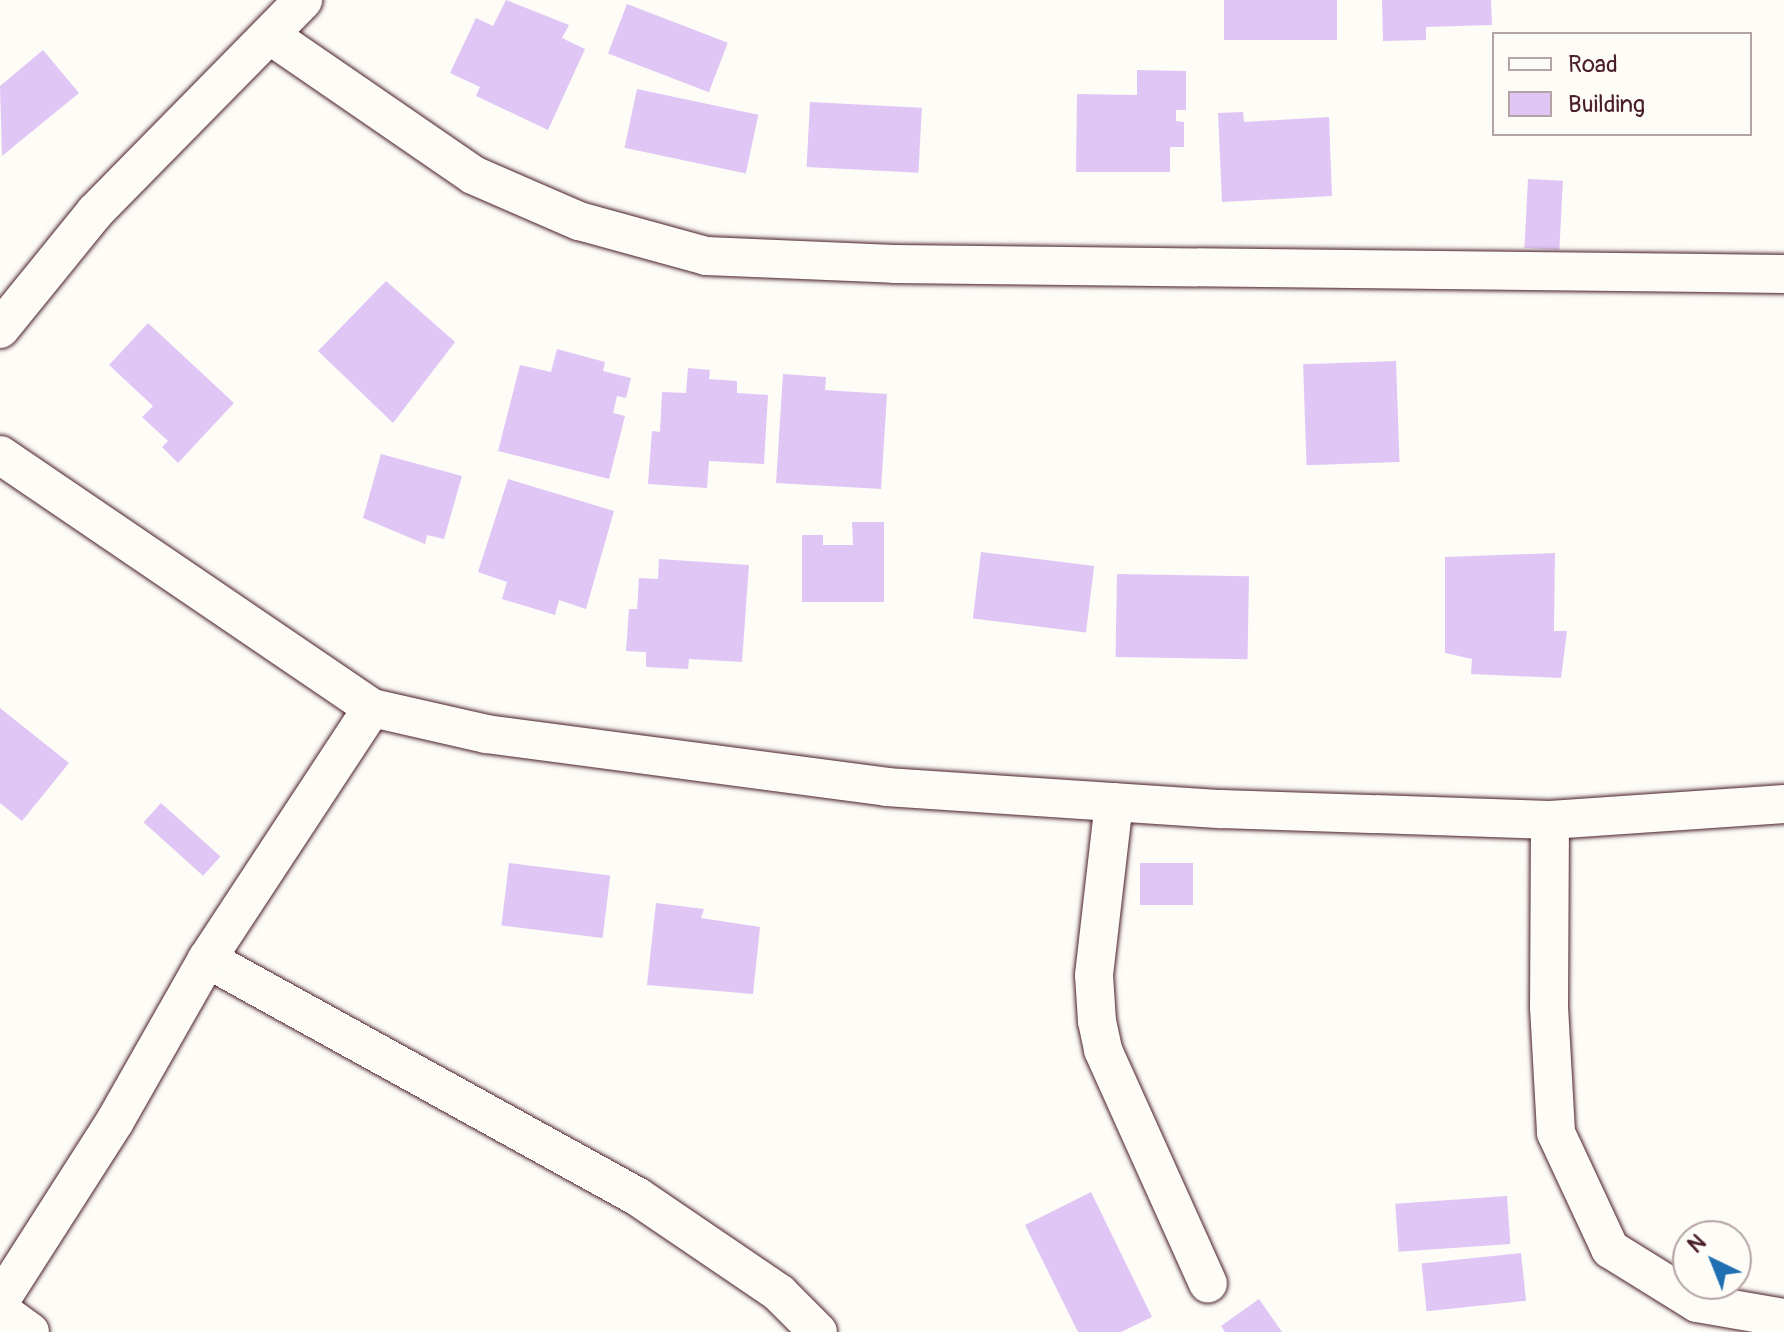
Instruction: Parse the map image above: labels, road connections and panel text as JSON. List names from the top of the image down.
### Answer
{
  "legend": ["Road", "Building"],
  "north": "top left"
}
